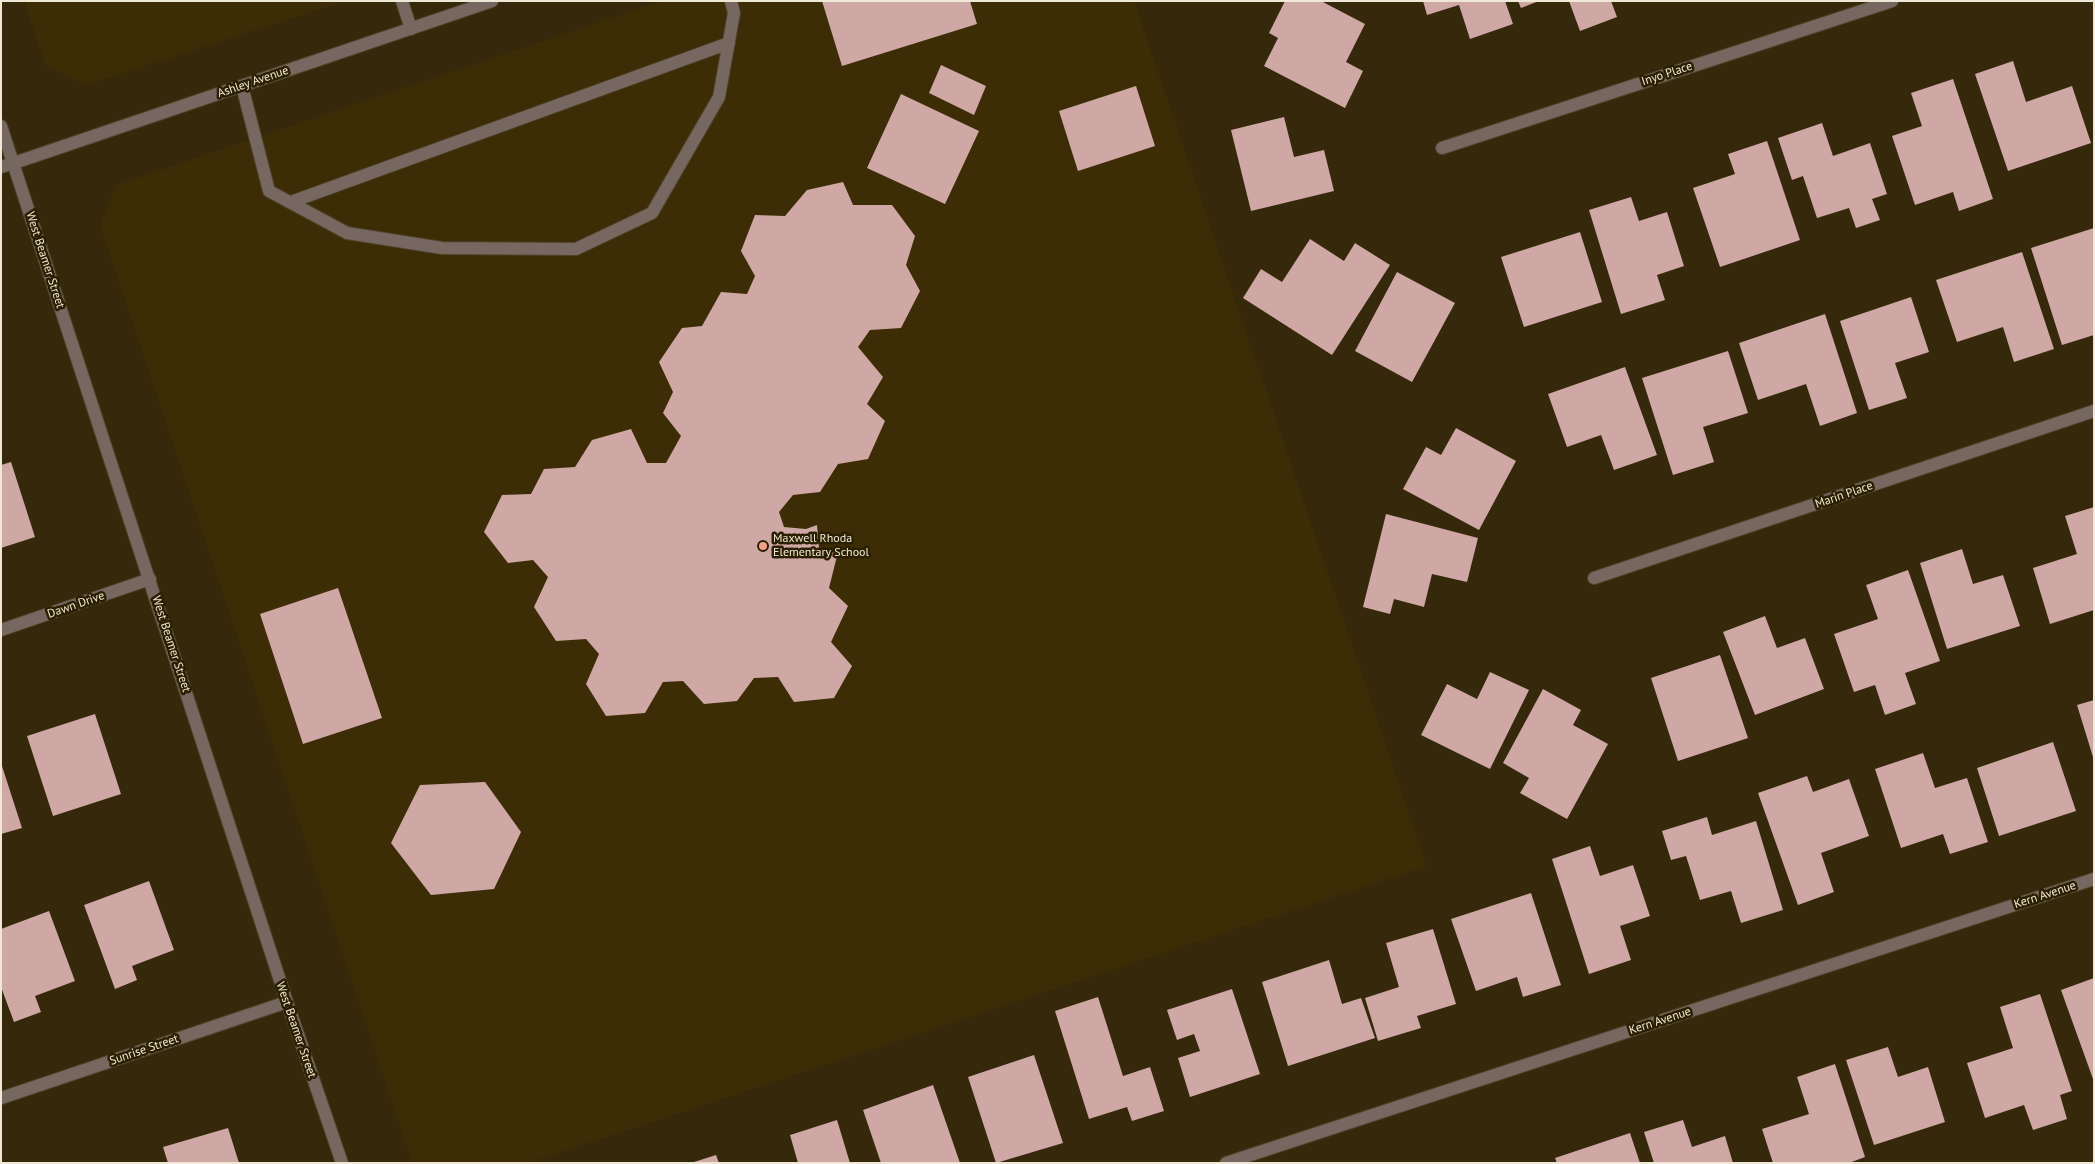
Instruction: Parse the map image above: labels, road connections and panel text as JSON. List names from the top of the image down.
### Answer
{
  "streets": {
    "street": [
      "Inyo Place",
      "Ashley Avenue",
      "West Beamer Street",
      "Marin Place",
      "Dawn Drive",
      "Kern Avenue",
      "Sunrise Street"
    ]
  },
  "crossings": [
    ["Ashley Avenue", "West Beamer Street"],
    ["West Beamer Street", "Dawn Drive"],
    ["West Beamer Street", "Sunrise Street"]
  ],
  "places": ["Maxwell Rhoda Elementary School"]
}
